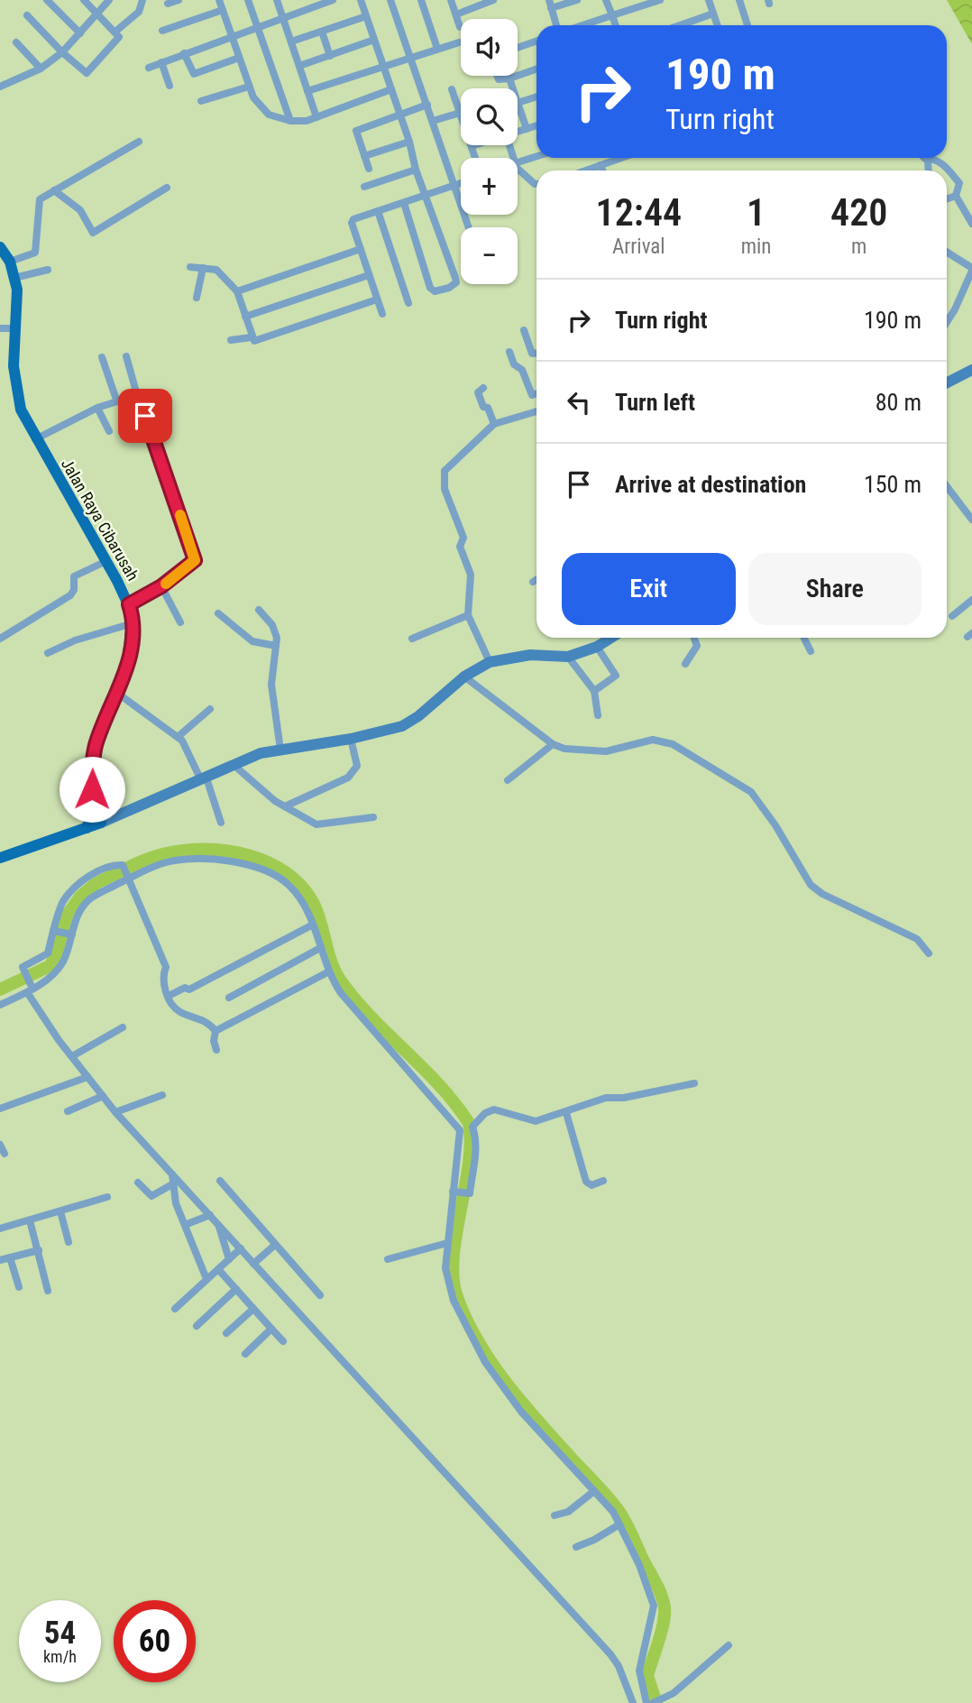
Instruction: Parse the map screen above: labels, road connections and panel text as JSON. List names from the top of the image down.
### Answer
{
  "streets": {
    "main road": ["Jalan Raya Cibarusah"]
  },
  "page": {
    "map_buttons": ["+", "−"],
    "turn": ["190 m", "Turn right"],
    "eta": [
      "12:44",
      "Arrival",
      "1",
      "min",
      "420",
      "m"
    ],
    "list": [
      {
        "name": "Turn right",
        "value": "190 m"
      },
      {
        "name": "Turn left",
        "value": "80 m"
      },
      {
        "name": "Arrive at destination",
        "value": "150 m"
      }
    ],
    "buttons": ["Exit", "Share"],
    "speed": "54 km/h",
    "limit": "60"
  }
}
